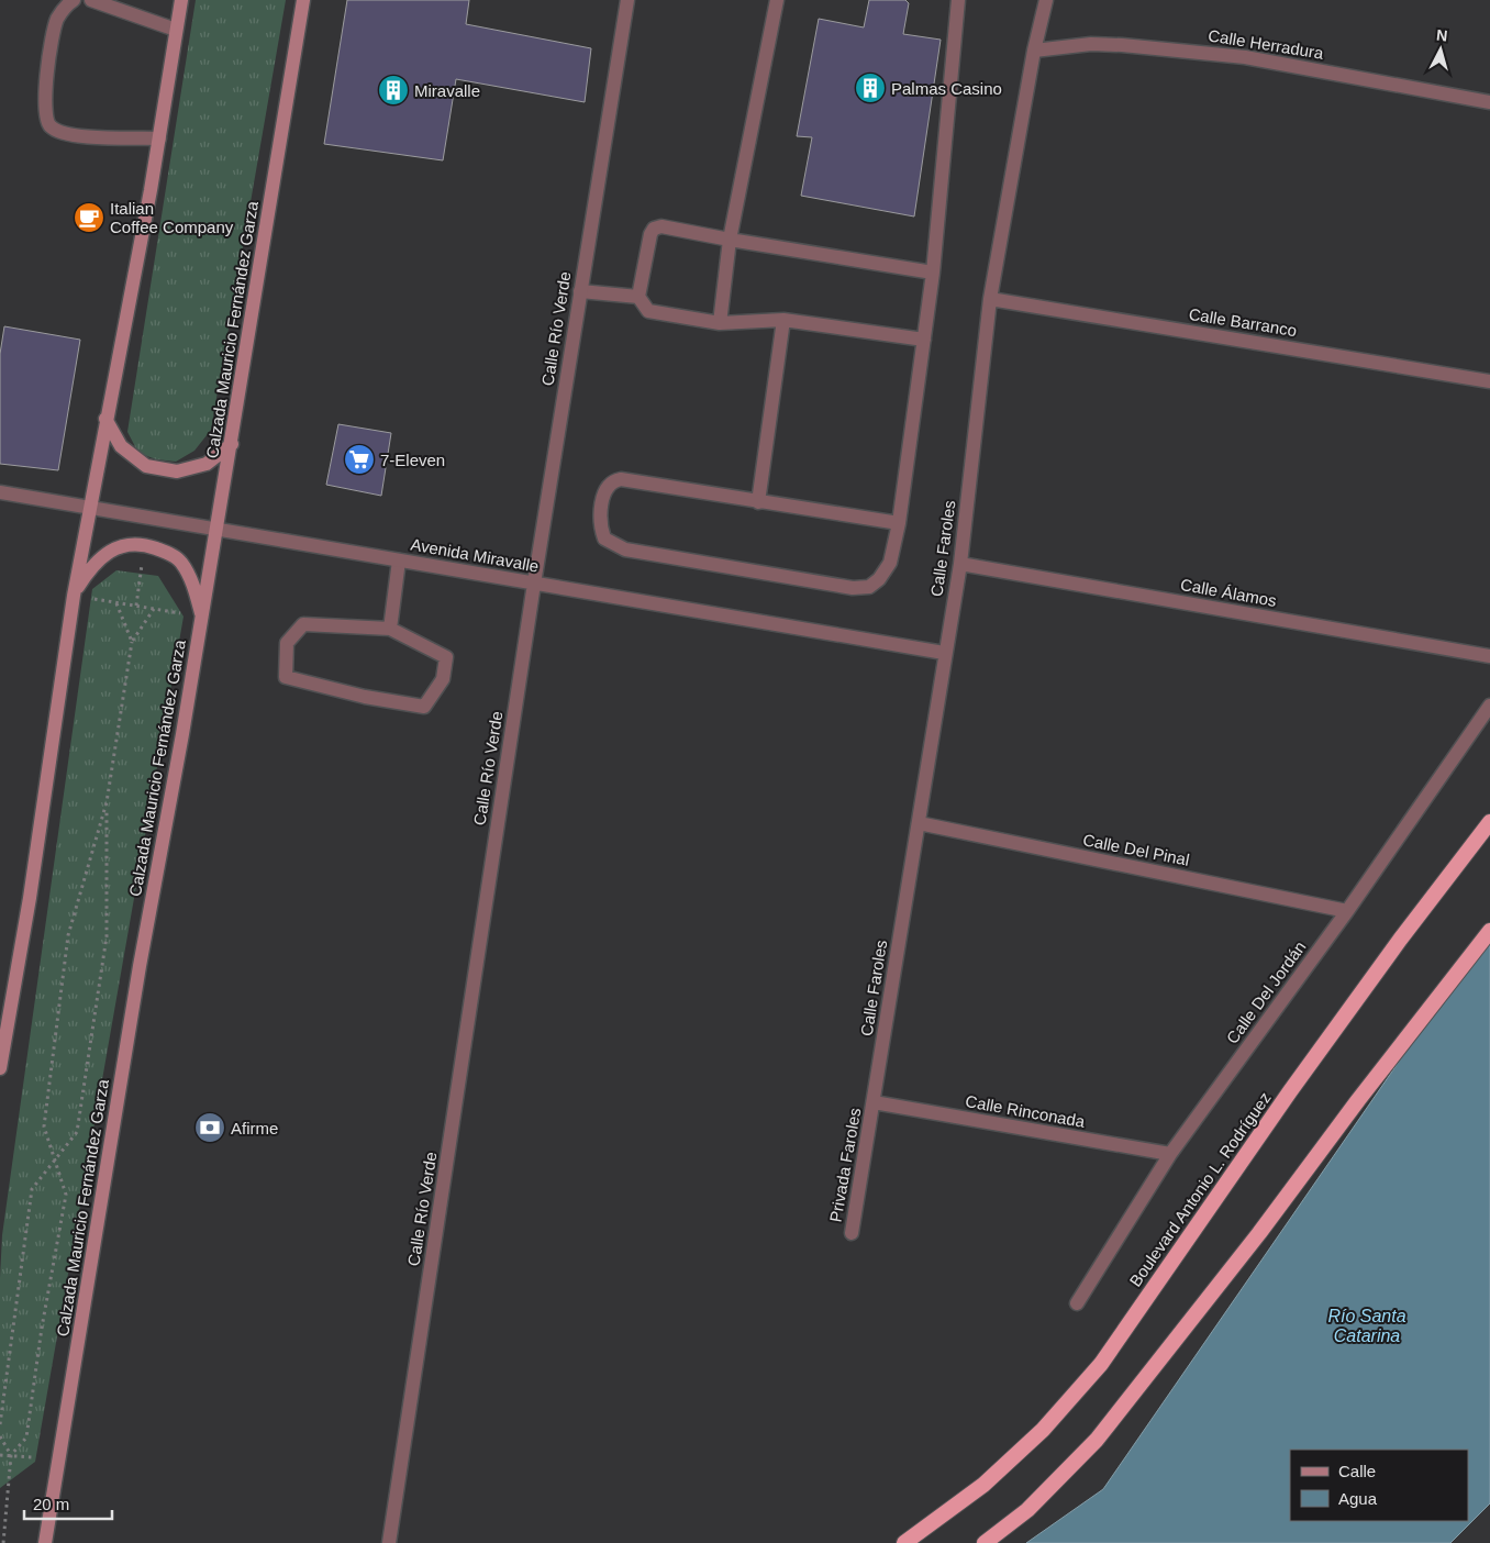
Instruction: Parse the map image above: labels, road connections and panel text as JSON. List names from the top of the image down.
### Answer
{
  "streets": {
    "highway": ["Boulevard Antonio L. Rodríguez"],
    "main road": ["Calzada Mauricio Fernández Garza"],
    "street": [
      "Calle Herradura",
      "Calle Barranco",
      "Calle Río Verde",
      "Calle Faroles",
      "Avenida Miravalle",
      "Calle Álamos",
      "Calle Del Pinal",
      "Calle Del Jordán",
      "Calle Rinconada",
      "Privada Faroles"
    ]
  },
  "crossings": [
    ["Calle Herradura", "Calle Faroles"],
    ["Calle Barranco", "Calle Faroles"],
    ["Calle Río Verde", "Avenida Miravalle"],
    ["Calzada Mauricio Fernández Garza", "Avenida Miravalle"],
    ["Calle Faroles", "Avenida Miravalle"],
    ["Calle Faroles", "Calle Álamos"],
    ["Calle Faroles", "Calle Del Pinal"],
    ["Calle Faroles", "Calle Rinconada"],
    ["Calle Faroles", "Privada Faroles"],
    ["Calle Del Pinal", "Calle Del Jordán"],
    ["Calle Del Jordán", "Calle Rinconada"],
    ["Calle Rinconada", "Privada Faroles"]
  ],
  "water": ["Río Santa Catarina"],
  "places": {
    "building": ["Palmas Casino", "Miravalle"],
    "cafe": ["Italian Coffee Company"],
    "supermarket": ["7-Eleven"],
    "bank": ["Afirme"]
  },
  "legend": ["Calle", "Agua"],
  "scale_bar": "20 m",
  "north": "top"
}
